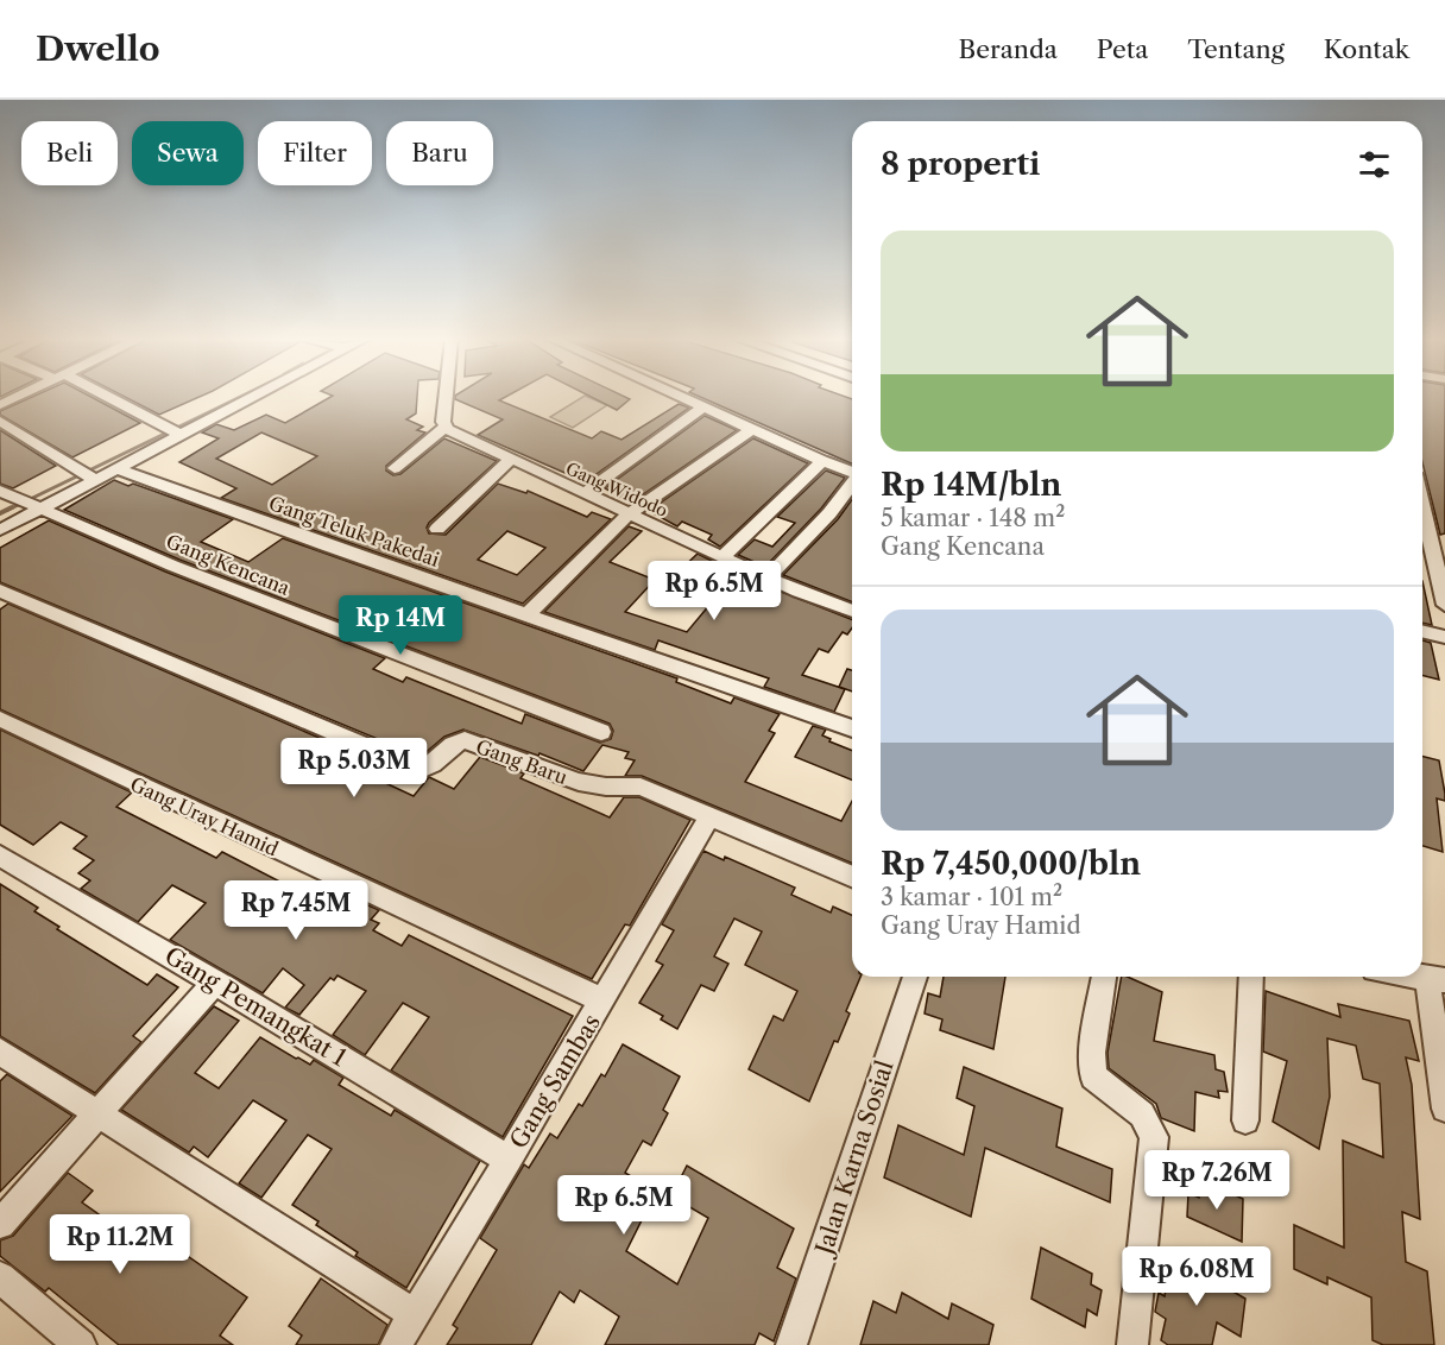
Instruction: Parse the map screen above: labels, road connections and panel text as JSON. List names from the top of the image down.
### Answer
{
  "streets": {
    "street": [
      "Gang Widodo",
      "Gang Teluk Pakedai",
      "Gang Kencana",
      "Gang Baru",
      "Gang Uray Hamid",
      "Gang Pemangkat 1",
      "Gang Sambas",
      "Jalan Karna Sosial"
    ]
  },
  "crossings": [
    ["Gang Baru", "Gang Sambas"],
    ["Gang Uray Hamid", "Gang Sambas"],
    ["Gang Pemangkat 1", "Gang Sambas"]
  ],
  "page": {
    "header": "Dwello",
    "nav": [
      "Beranda",
      "Peta",
      "Tentang",
      "Kontak"
    ],
    "chip": [
      "Beli",
      "Sewa",
      "Filter",
      "Baru"
    ],
    "heading": "8 properti",
    "list": [
      {
        "name": "Rp 14M/bln",
        "note": "5 kamar · 148 m² · Gang Kencana"
      },
      {
        "name": "Rp 7,450,000/bln",
        "note": "3 kamar · 101 m² · Gang Uray Hamid"
      }
    ],
    "price": [
      "Rp 6.5M",
      "Rp 14M",
      "Rp 5.03M",
      "Rp 7.45M",
      "Rp 7.26M",
      "Rp 6.5M",
      "Rp 11.2M",
      "Rp 6.08M"
    ]
  }
}
